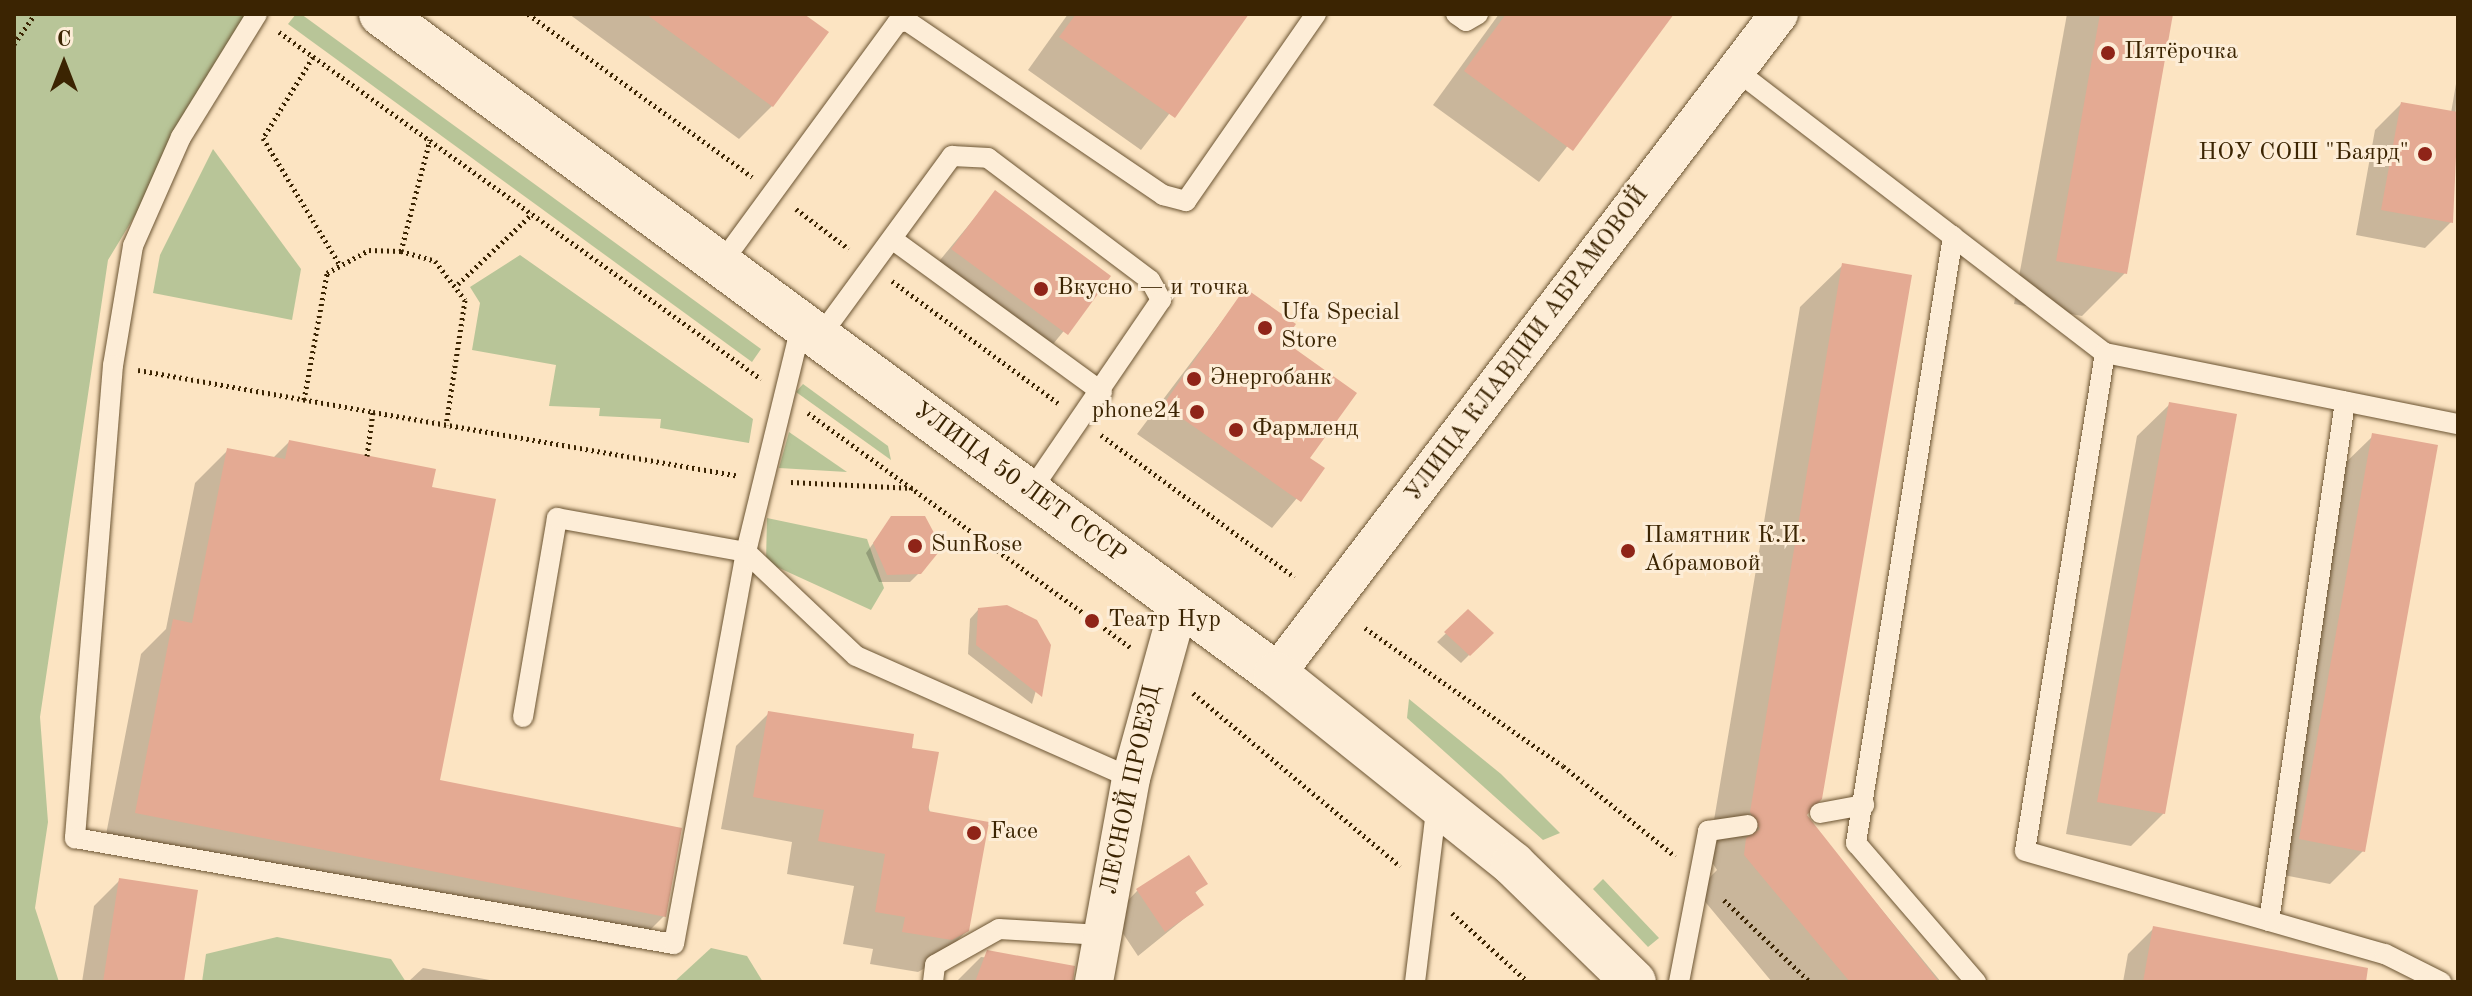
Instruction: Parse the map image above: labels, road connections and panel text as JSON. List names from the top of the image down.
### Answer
{
  "streets": {
    "main road": ["УЛИЦА 50 ЛЕТ СССР"],
    "street": ["УЛИЦА КЛАВДИИ АБРАМОВОЙ", "ЛЕСНОЙ ПРОЕЗД"]
  },
  "crossings": [
    ["УЛИЦА КЛАВДИИ АБРАМОВОЙ", "УЛИЦА 50 ЛЕТ СССР"],
    ["УЛИЦА 50 ЛЕТ СССР", "ЛЕСНОЙ ПРОЕЗД"]
  ],
  "places": [
    "Пятёрочка",
    "НОУ СОШ \"Баярд\"",
    "Вкусно — и точка",
    "Ufa Special Store",
    "Энергобанк",
    "phone24",
    "Фармленд",
    "SunRose",
    "Памятник К.И. Абрамовой",
    "Театр Нур",
    "Face"
  ],
  "north": "top"
}
